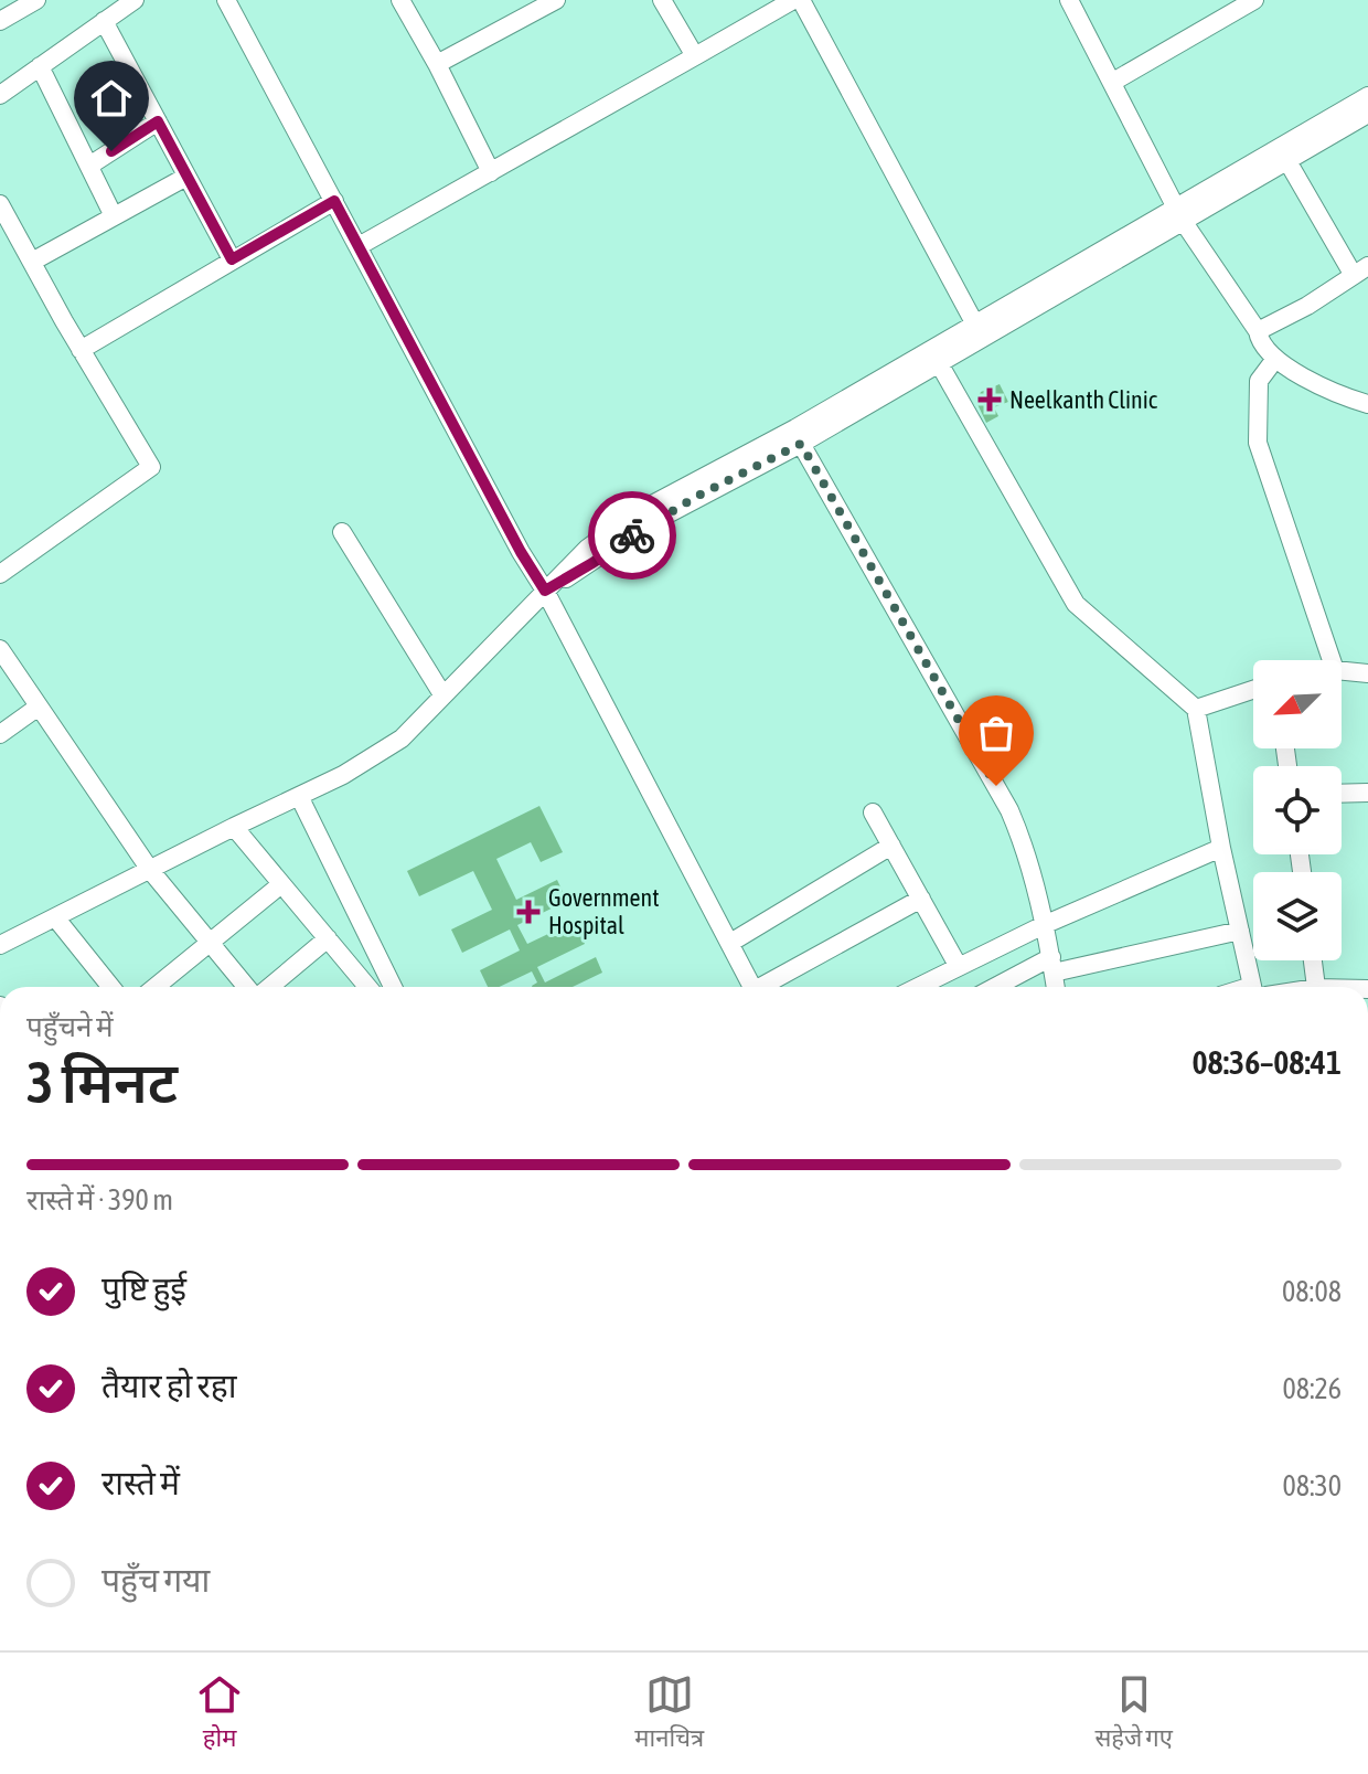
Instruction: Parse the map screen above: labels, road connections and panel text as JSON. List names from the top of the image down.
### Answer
{
  "places": {
    "health": ["Neelkanth Clinic", "Government Hospital"]
  },
  "north": "bottom left",
  "page": {
    "heading": ["3 मिनट", "पहुँचने में", "08:36–08:41"],
    "bar": "रास्ते में · 390 m",
    "list": [
      ["पुष्टि हुई", "08:08"],
      ["तैयार हो रहा", "08:26"],
      ["रास्ते में", "08:30"],
      "पहुँच गया"
    ],
    "tabs": ["होम", "मानचित्र", "सहेजे गए"]
  }
}
